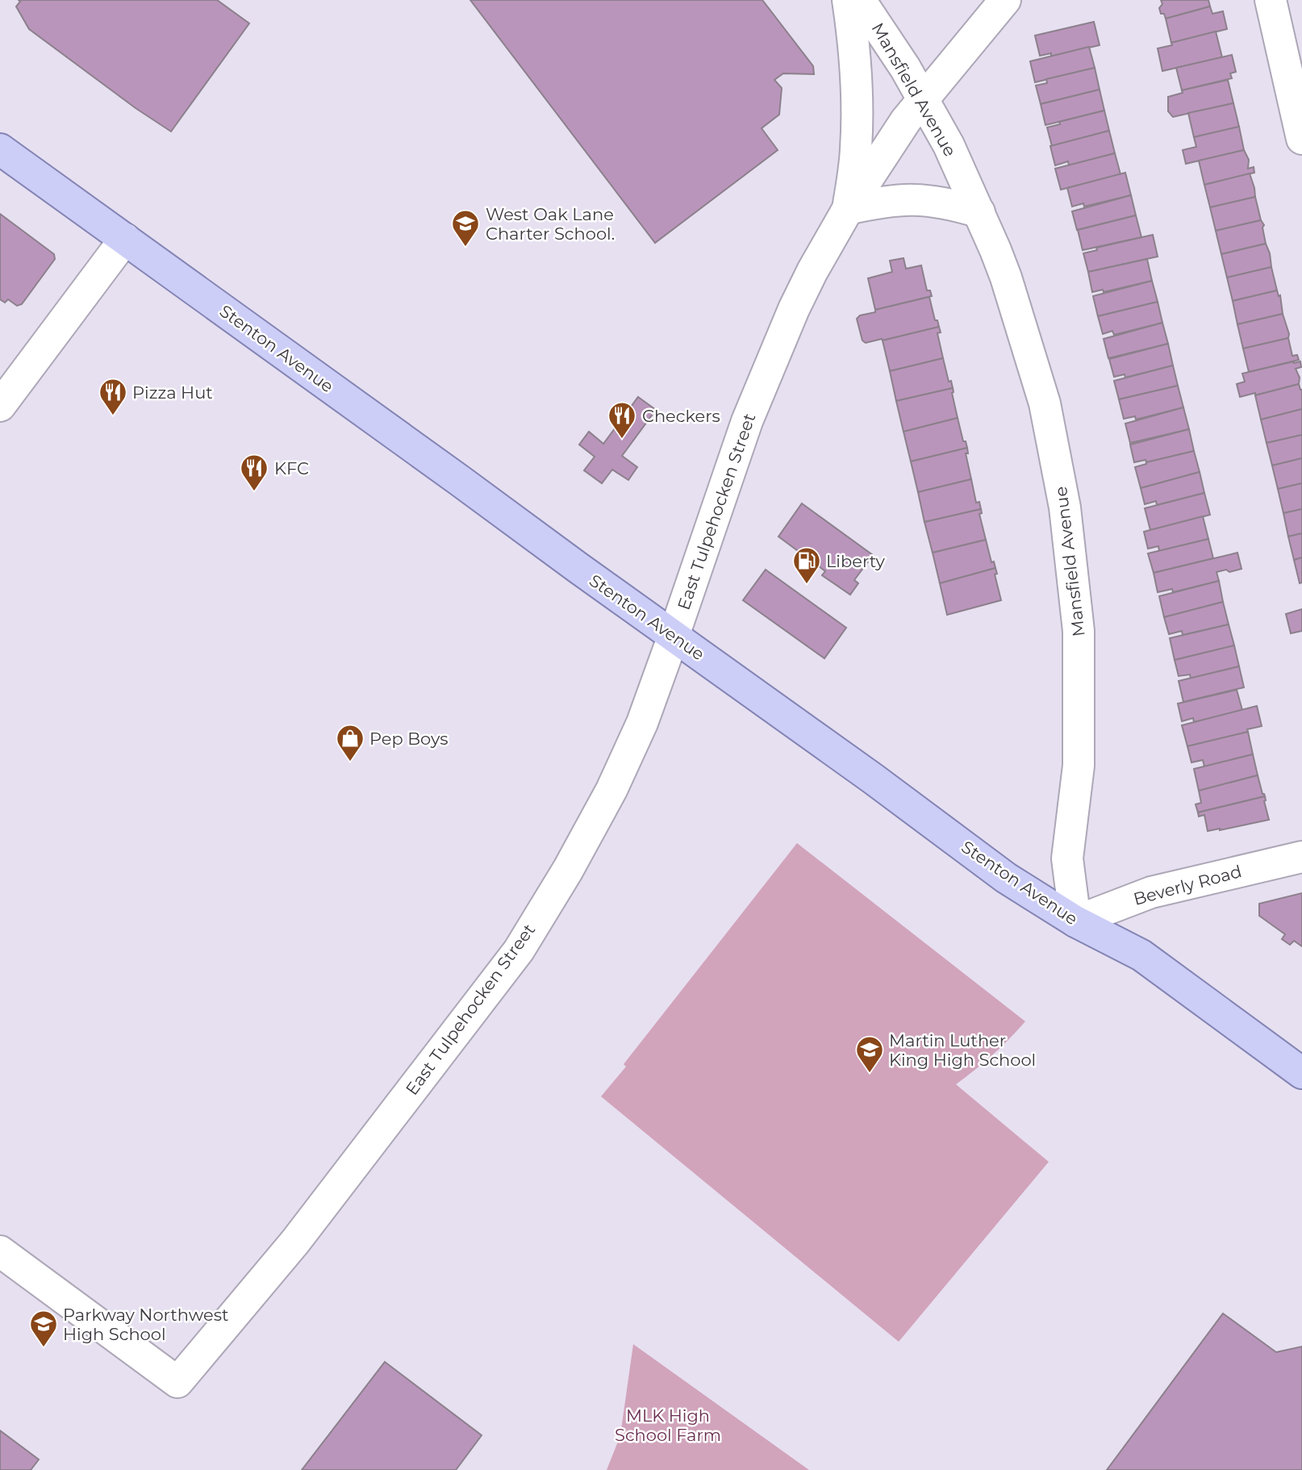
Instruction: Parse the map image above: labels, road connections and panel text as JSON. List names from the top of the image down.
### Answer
{
  "streets": {
    "main road": ["Stenton Avenue"],
    "street": ["Mansfield Avenue", "East Tulpehocken Street", "Beverly Road"]
  },
  "crossings": [
    ["Mansfield Avenue", "Stenton Avenue"],
    ["Mansfield Avenue", "East Tulpehocken Street"],
    ["Mansfield Avenue", "Beverly Road"],
    ["Stenton Avenue", "East Tulpehocken Street"],
    ["Stenton Avenue", "Beverly Road"]
  ],
  "parks": ["MLK High School Farm"],
  "places": {
    "school or university": ["West Oak Lane Charter School.", "Martin Luther King High School", "Parkway Northwest High School"],
    "restaurant": ["Pizza Hut", "Checkers", "KFC"],
    "fuel station": ["Liberty"],
    "shop": ["Pep Boys"]
  }
}
